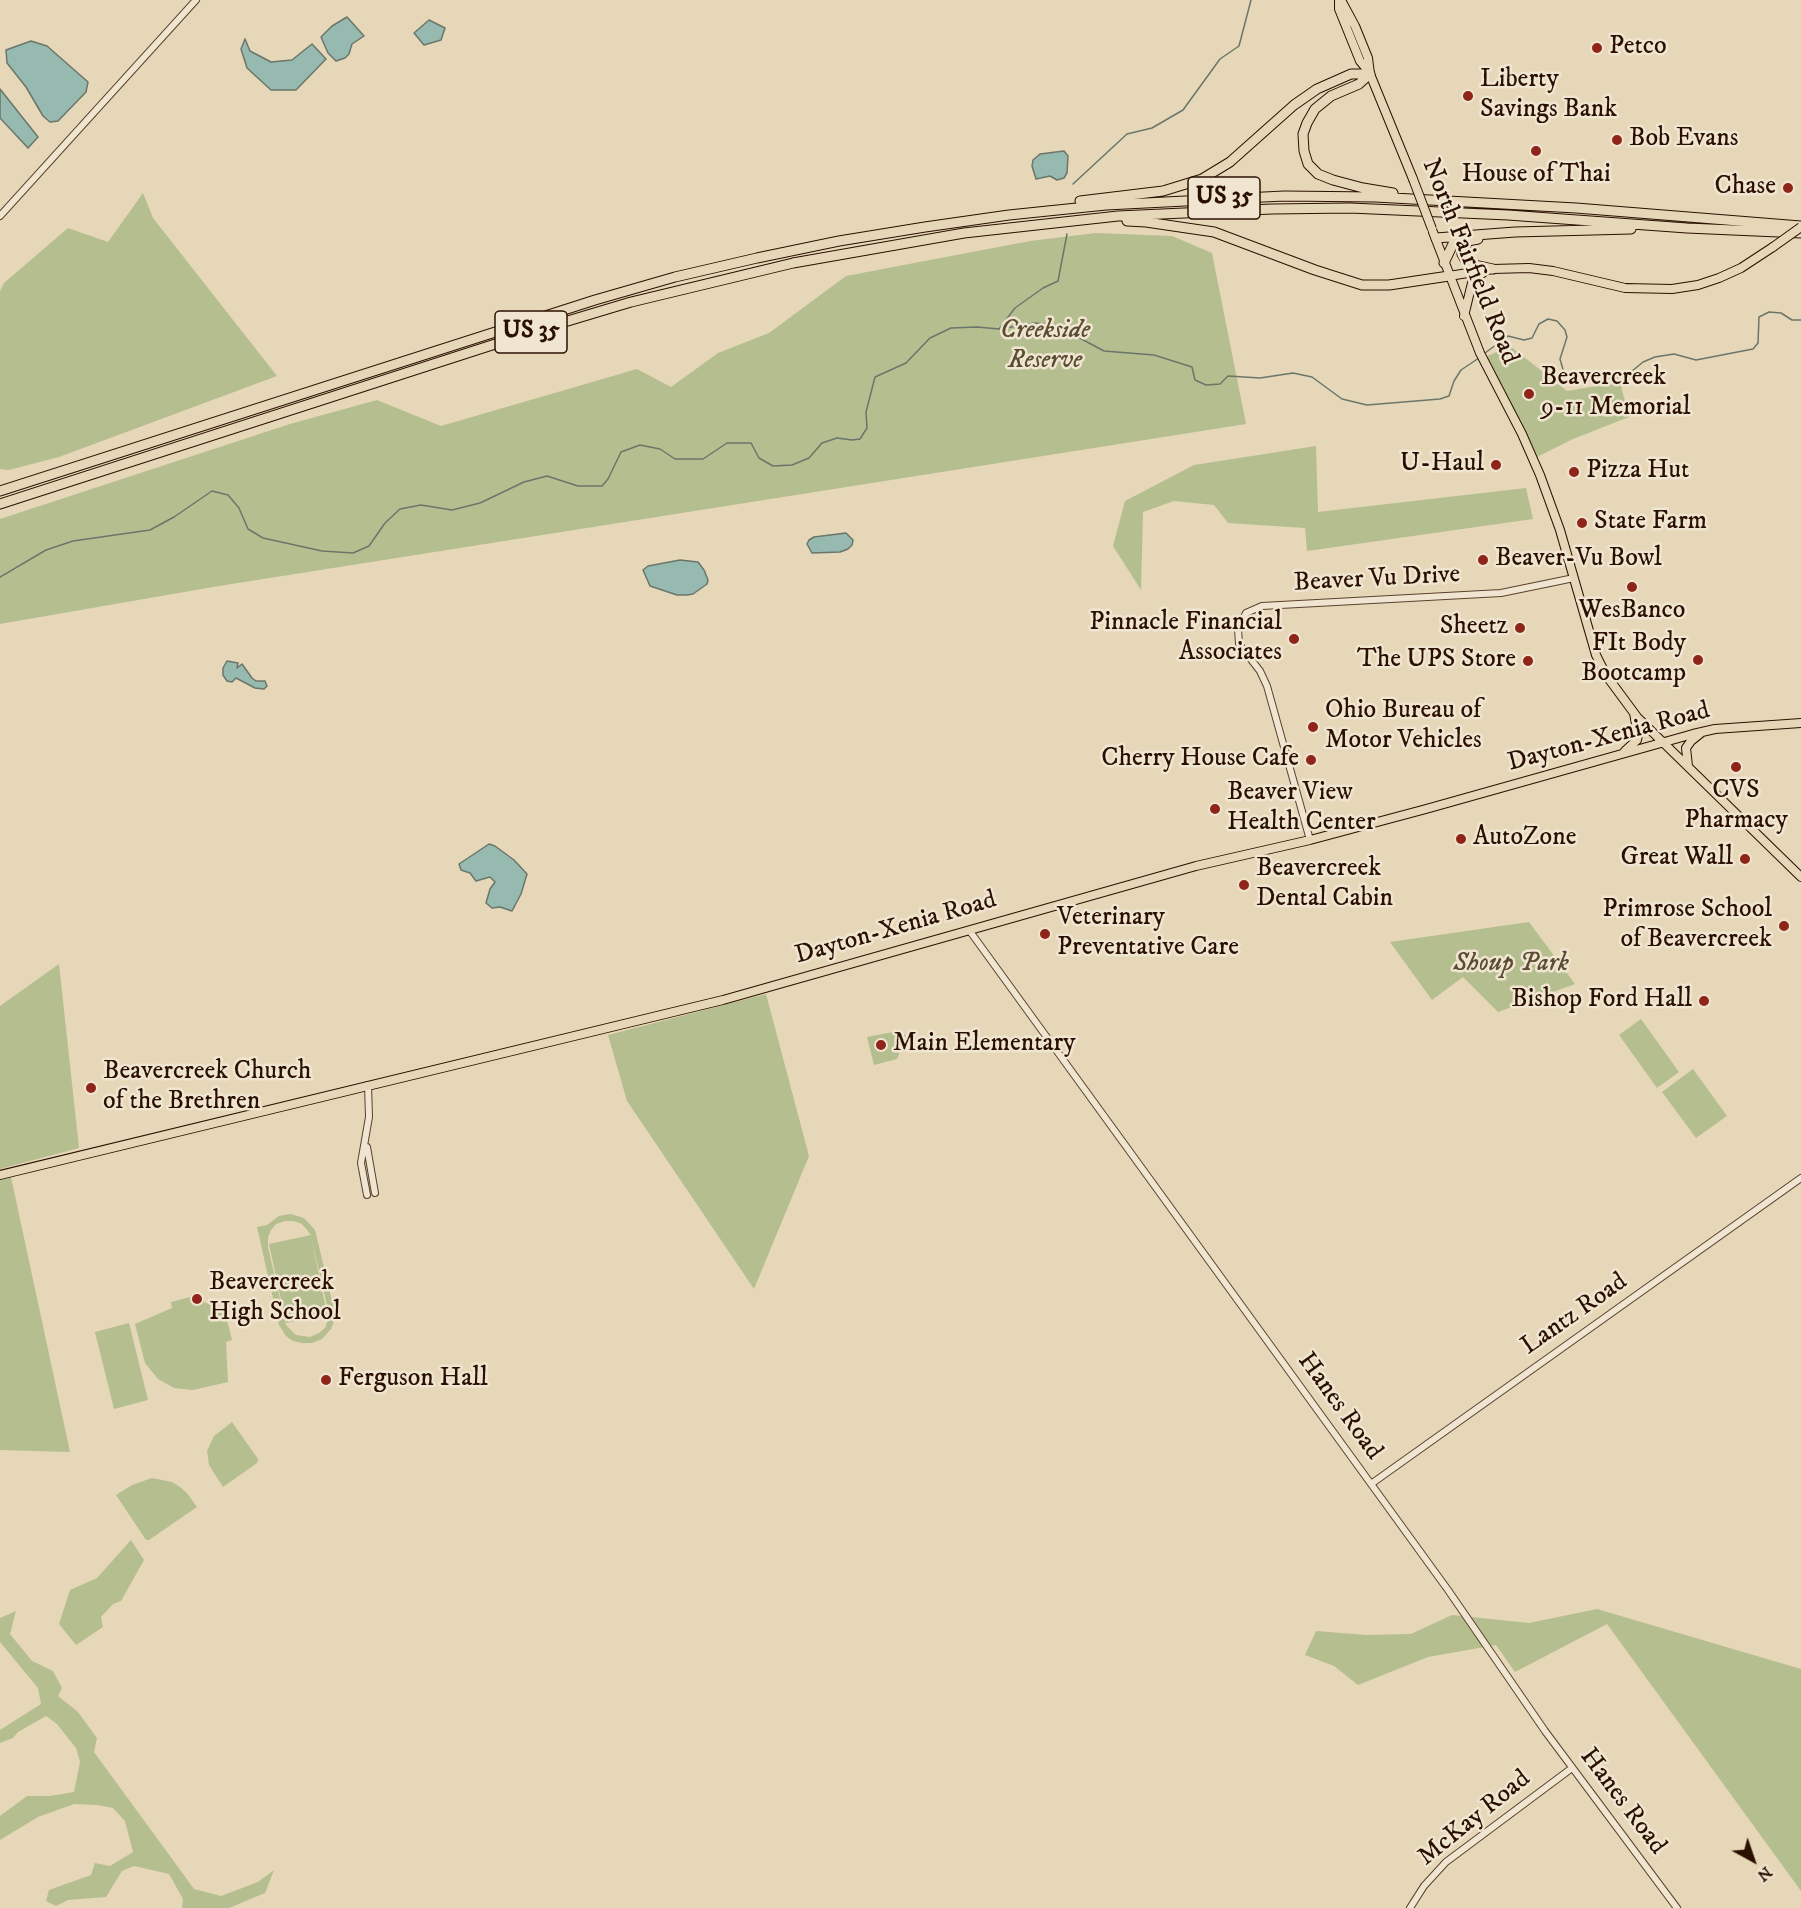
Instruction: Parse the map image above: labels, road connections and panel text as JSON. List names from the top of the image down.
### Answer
{
  "streets": {
    "highway": ["US 35"],
    "main road": ["North Fairfield Road", "Dayton-Xenia Road"],
    "street": [
      "Beaver Vu Drive",
      "Lantz Road",
      "Hanes Road",
      "McKay Road"
    ]
  },
  "crossings": [
    ["North Fairfield Road", "Beaver Vu Drive"],
    ["North Fairfield Road", "Dayton-Xenia Road"],
    ["Beaver Vu Drive", "Dayton-Xenia Road"],
    ["Dayton-Xenia Road", "Hanes Road"],
    ["Lantz Road", "Hanes Road"],
    ["Hanes Road", "McKay Road"]
  ],
  "parks": ["Creekside Reserve", "Shoup Park"],
  "places": [
    "Petco",
    "Liberty Savings Bank",
    "Bob Evans",
    "House of Thai",
    "Chase",
    "Beavercreek 9-11 Memorial",
    "U-Haul",
    "Pizza Hut",
    "State Farm",
    "Beaver-Vu Bowl",
    "WesBanco",
    "Sheetz",
    "Pinnacle Financial Associates",
    "FIt Body Bootcamp",
    "The UPS Store",
    "Ohio Bureau of Motor Vehicles",
    "Cherry House Cafe",
    "CVS Pharmacy",
    "Beaver View Health Center",
    "AutoZone",
    "Great Wall",
    "Beavercreek Dental Cabin",
    "Primrose School of Beavercreek",
    "Veterinary Preventative Care",
    "Bishop Ford Hall",
    "Main Elementary",
    "Beavercreek Church of the Brethren",
    "Beavercreek High School",
    "Ferguson Hall"
  ],
  "north": "bottom right"
}
